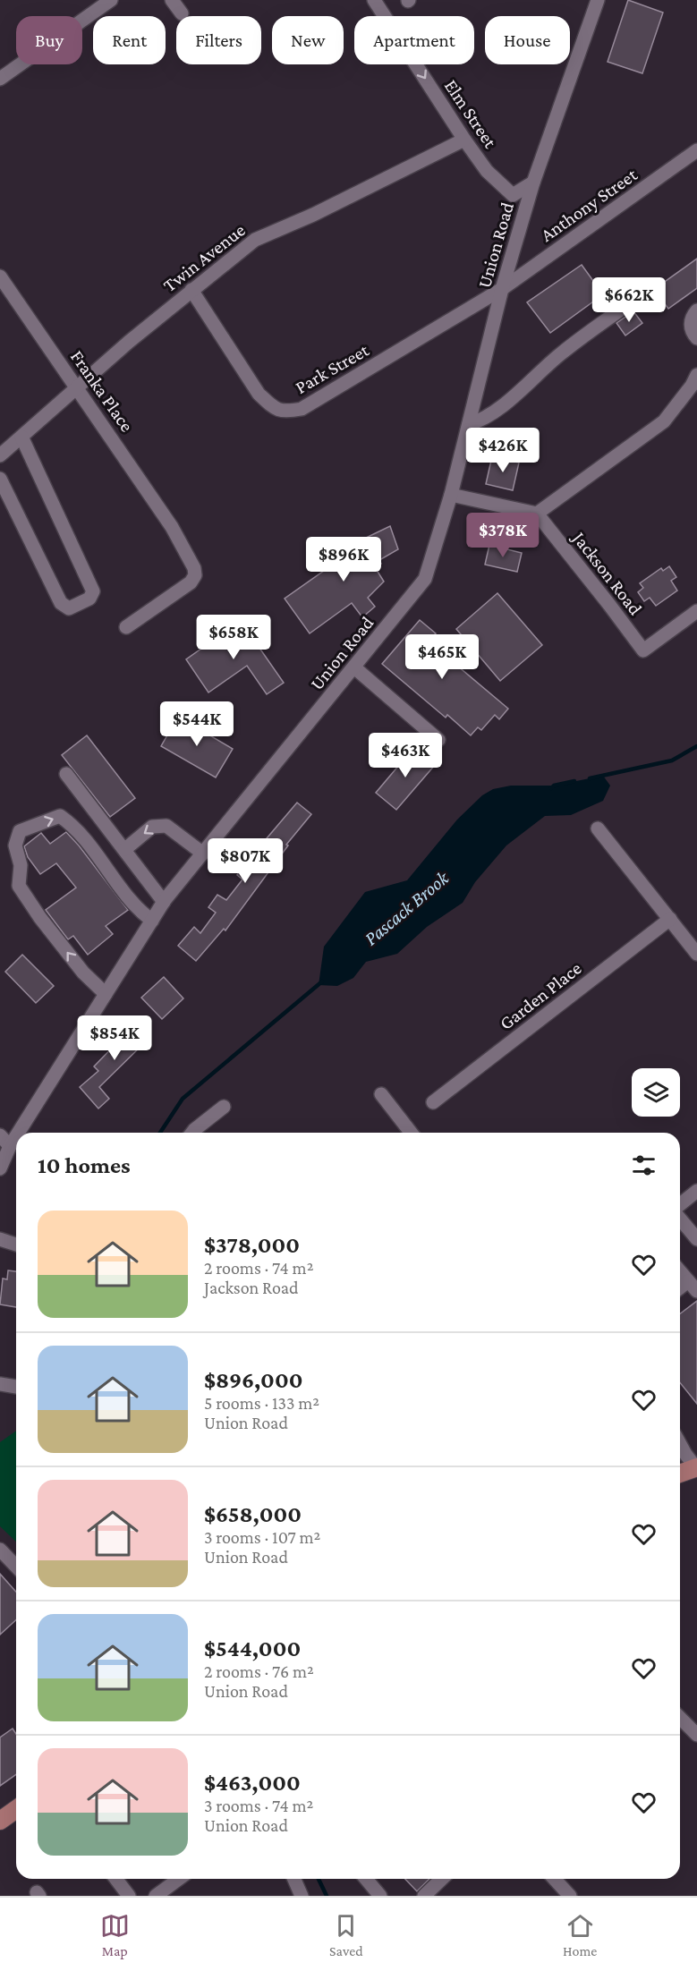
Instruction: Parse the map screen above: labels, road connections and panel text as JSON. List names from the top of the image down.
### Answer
{
  "streets": {
    "street": [
      "Elm Street",
      "Anthony Street",
      "Union Road",
      "Twin Avenue",
      "Park Street",
      "Franka Place",
      "Jackson Road",
      "Garden Place"
    ]
  },
  "crossings": [
    ["Elm Street", "Union Road"],
    ["Elm Street", "Twin Avenue"],
    ["Anthony Street", "Union Road"],
    ["Anthony Street", "Park Street"],
    ["Union Road", "Park Street"],
    ["Twin Avenue", "Park Street"],
    ["Twin Avenue", "Franka Place"]
  ],
  "one_way": ["Elm Street"],
  "water": ["Pascack Brook"],
  "page": {
    "chip": [
      "Buy",
      "Rent",
      "Filters",
      "New",
      "Apartment",
      "House"
    ],
    "price": [
      "$662K",
      "$426K",
      "$378K",
      "$896K",
      "$658K",
      "$465K",
      "$544K",
      "$463K",
      "$807K",
      "$854K"
    ],
    "heading": "10 homes",
    "list": [
      {
        "name": "$378,000",
        "note": "2 rooms · 74 m² · Jackson Road"
      },
      {
        "name": "$896,000",
        "note": "5 rooms · 133 m² · Union Road"
      },
      {
        "name": "$658,000",
        "note": "3 rooms · 107 m² · Union Road"
      },
      {
        "name": "$544,000",
        "note": "2 rooms · 76 m² · Union Road"
      },
      {
        "name": "$463,000",
        "note": "3 rooms · 74 m² · Union Road"
      }
    ],
    "tabs": ["Map", "Saved", "Home"]
  }
}
